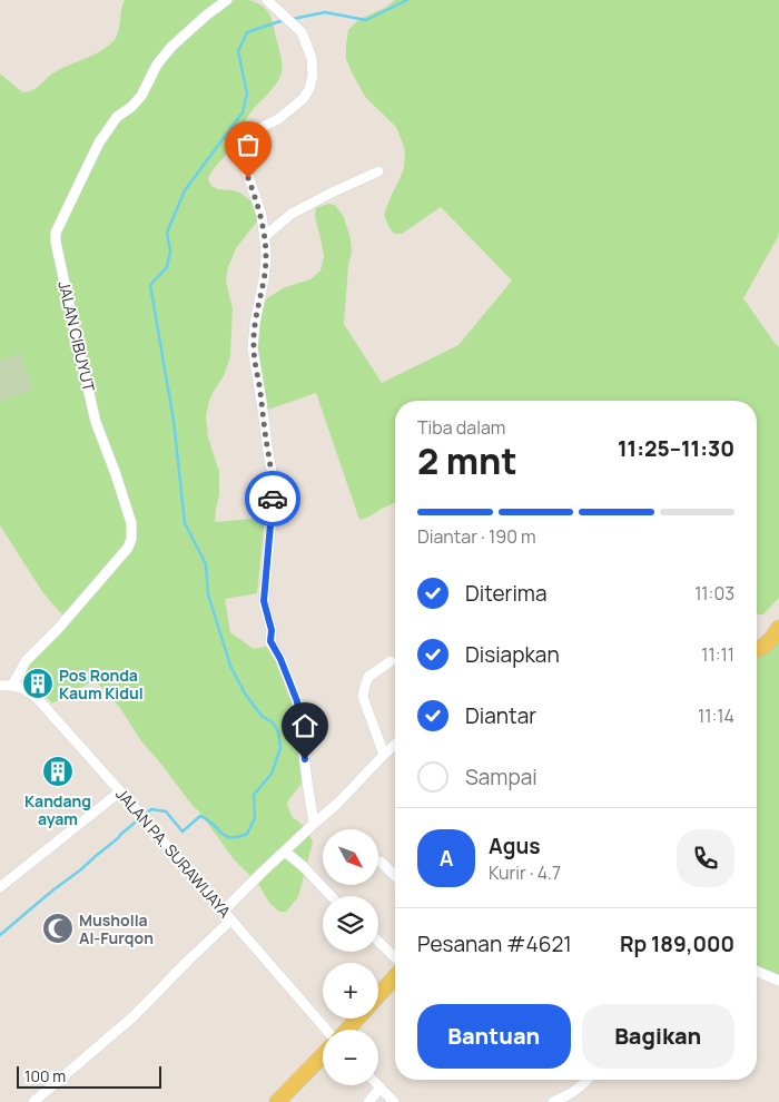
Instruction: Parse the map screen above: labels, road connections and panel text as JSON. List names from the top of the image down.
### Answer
{
  "streets": {
    "street": ["JALAN CIBUYUT", "JALAN PA. SURAWIJAYA"]
  },
  "crossings": [
    ["JALAN CIBUYUT", "JALAN PA. SURAWIJAYA"]
  ],
  "places": {
    "building": ["Pos Ronda Kaum Kidul", "Kandang ayam"],
    "mosque": ["Musholla Al-Furqon"]
  },
  "scale_bar": "100 m",
  "north": "bottom right",
  "page": {
    "heading": ["2 mnt", "Tiba dalam", "11:25–11:30"],
    "panel": [
      "Agus",
      "Kurir · 4.7",
      "Pesanan #4621",
      "Rp 189,000"
    ],
    "bar": "Diantar · 190 m",
    "list": [
      ["Diterima", "11:03"],
      ["Disiapkan", "11:11"],
      ["Diantar", "11:14"],
      "Sampai"
    ],
    "map_buttons": ["+", "−"],
    "round": "A",
    "buttons": ["Bantuan", "Bagikan"],
    "scale": "100 m"
  }
}
